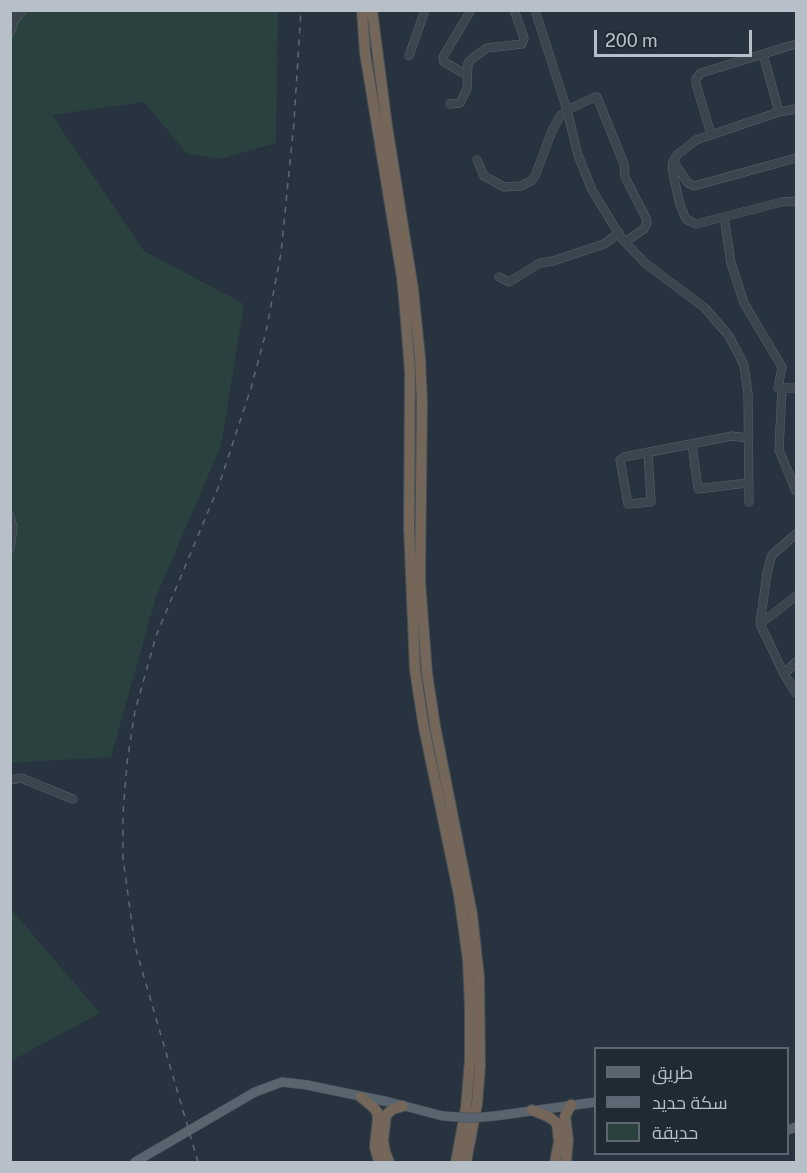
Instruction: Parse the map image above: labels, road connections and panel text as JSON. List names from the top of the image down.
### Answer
{
  "legend": ["طريق", "سكة حديد", "حديقة"],
  "scale_bar": "200 m"
}
